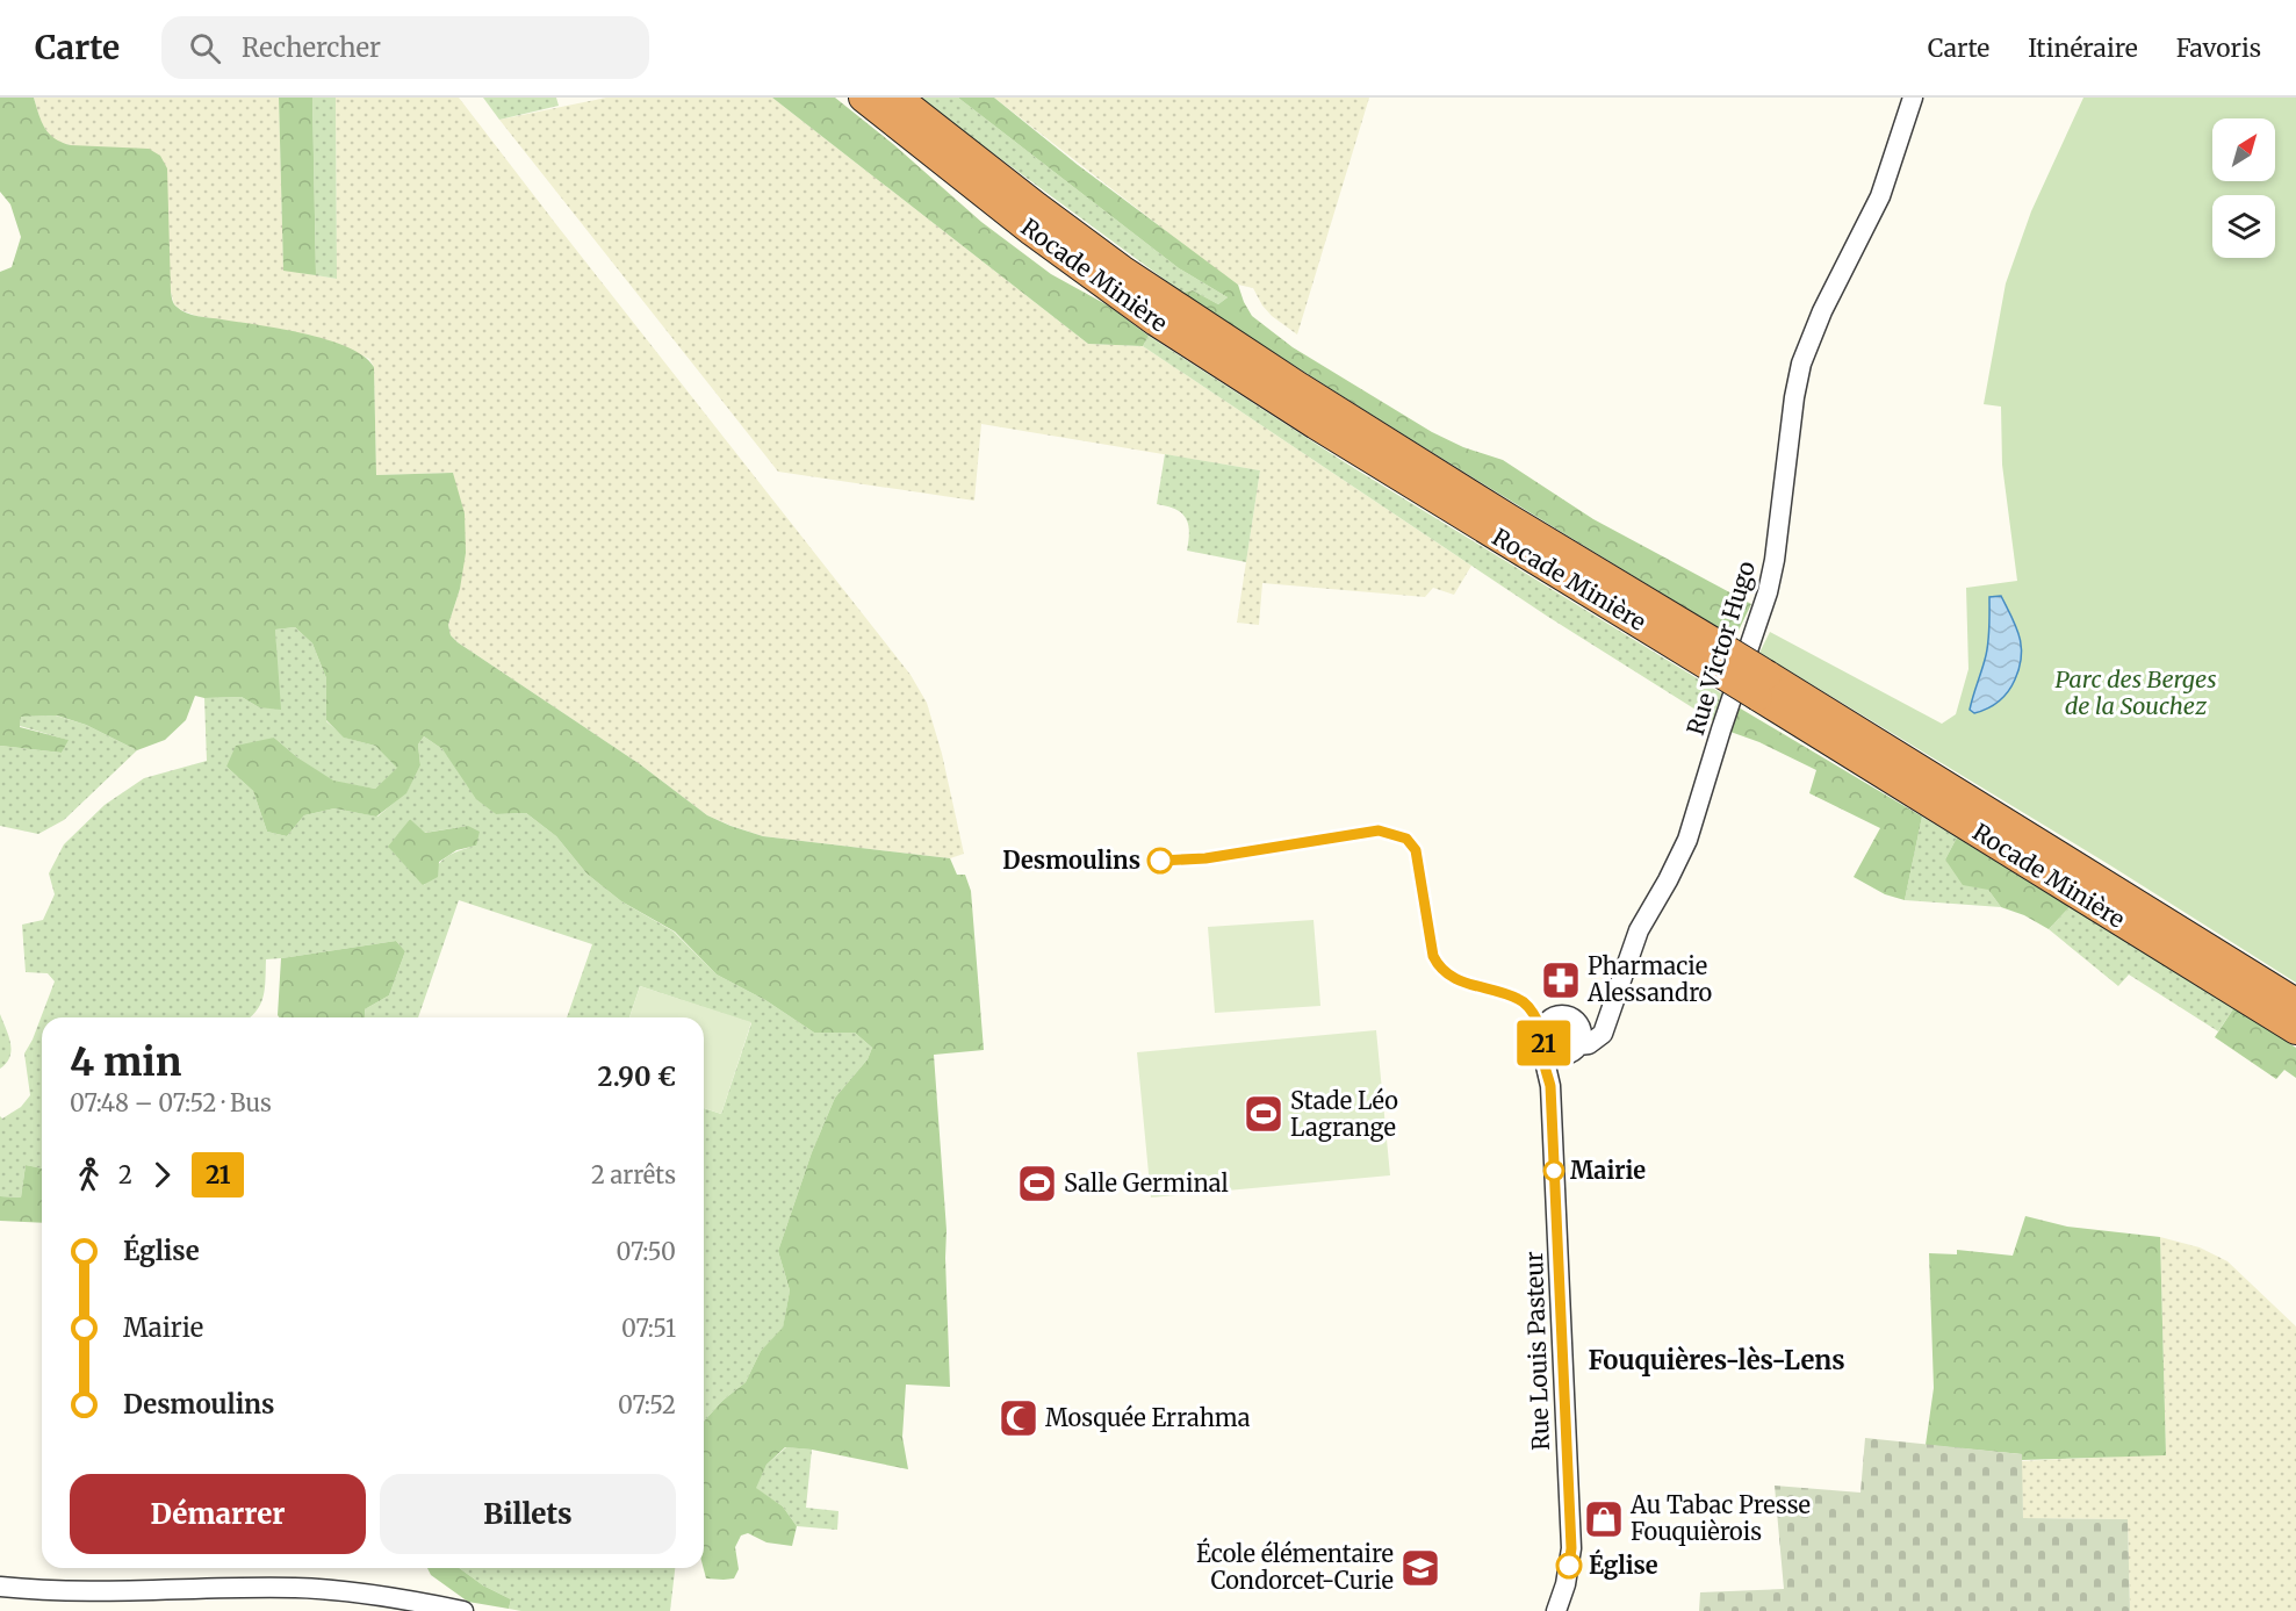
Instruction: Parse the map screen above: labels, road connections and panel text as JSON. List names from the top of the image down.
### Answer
{
  "streets": {
    "highway": ["Rocade Minière"],
    "street": ["Rue Victor Hugo", "Rue Louis Pasteur"]
  },
  "districts": ["Fouquières-lès-Lens"],
  "parks": ["Parc des Berges de la Souchez"],
  "places": {
    "other": ["Desmoulins", "Mairie", "Église"],
    "pharmacy": ["Pharmacie Alessandro"],
    "sports": ["Stade Léo Lagrange", "Salle Germinal"],
    "mosque": ["Mosquée Errahma"],
    "shop": ["Au Tabac Presse Fouquièrois"],
    "school or university": ["École élémentaire Condorcet-Curie"]
  },
  "lines": ["bus line 21"],
  "north": "top right",
  "page": {
    "header": "Carte",
    "search": "Rechercher",
    "nav": ["Carte", "Itinéraire", "Favoris"],
    "on_map": "21",
    "heading": ["4 min", "07:48 – 07:52 · Bus", "2.90 €"],
    "legs": ["2", "21", "2 arrêts"],
    "list": [
      {
        "name": "Église",
        "value": "07:50"
      },
      {
        "name": "Mairie",
        "value": "07:51"
      },
      {
        "name": "Desmoulins",
        "value": "07:52"
      }
    ],
    "buttons": ["Démarrer", "Billets"]
  }
}
